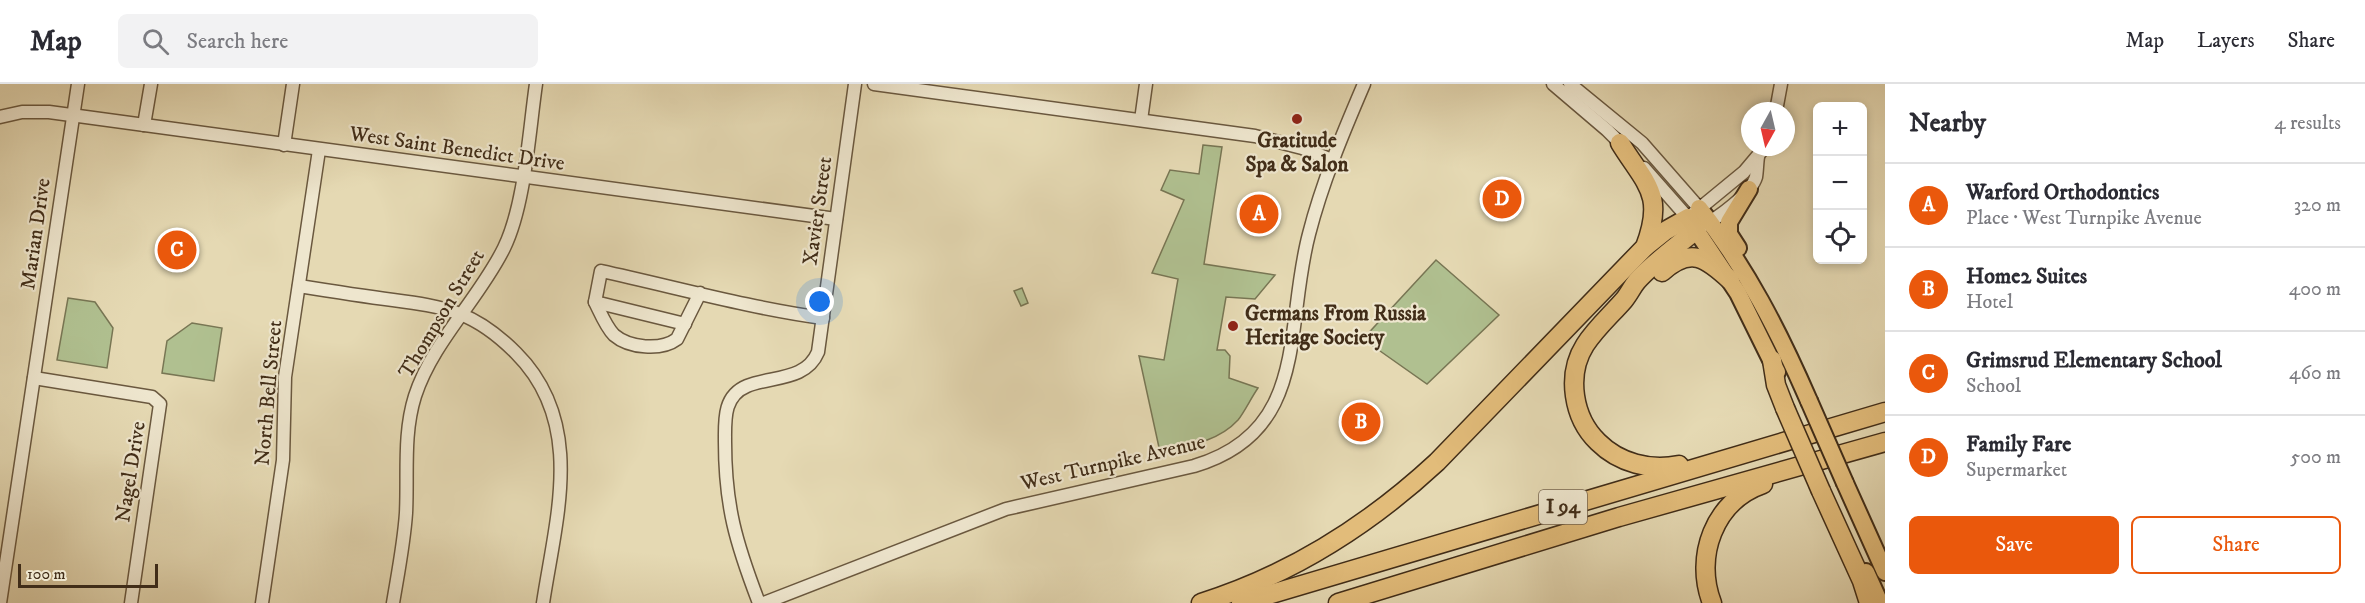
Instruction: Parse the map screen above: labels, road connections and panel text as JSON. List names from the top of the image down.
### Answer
{
  "streets": {
    "highway": ["I 94"],
    "street": [
      "West Saint Benedict Drive",
      "Xavier Street",
      "Marian Drive",
      "Thompson Street",
      "North Bell Street",
      "West Turnpike Avenue",
      "Nagel Drive"
    ]
  },
  "crossings": [
    ["West Saint Benedict Drive", "Xavier Street"],
    ["West Saint Benedict Drive", "Marian Drive"],
    ["West Saint Benedict Drive", "Thompson Street"],
    ["West Saint Benedict Drive", "North Bell Street"],
    ["Marian Drive", "Nagel Drive"]
  ],
  "places": ["Gratitude Spa & Salon", "Germans From Russia Heritage Society"],
  "scale_bar": "100 m",
  "north": "bottom",
  "page": {
    "header": "Map",
    "search": "Search here",
    "nav": ["Map", "Layers", "Share"],
    "heading": ["Nearby", "4 results"],
    "map_buttons": ["+", "−"],
    "list": [
      {
        "mark": "A",
        "name": "Warford Orthodontics",
        "note": "Place · West Turnpike Avenue",
        "value": "320 m"
      },
      {
        "mark": "B",
        "name": "Home2 Suites",
        "note": "Hotel",
        "value": "400 m"
      },
      {
        "mark": "C",
        "name": "Grimsrud Elementary School",
        "note": "School",
        "value": "460 m"
      },
      {
        "mark": "D",
        "name": "Family Fare",
        "note": "Supermarket",
        "value": "500 m"
      }
    ],
    "pins": [
      "D",
      "A",
      "C",
      "B"
    ],
    "buttons": ["Save", "Share"],
    "scale": "100 m"
  }
}
